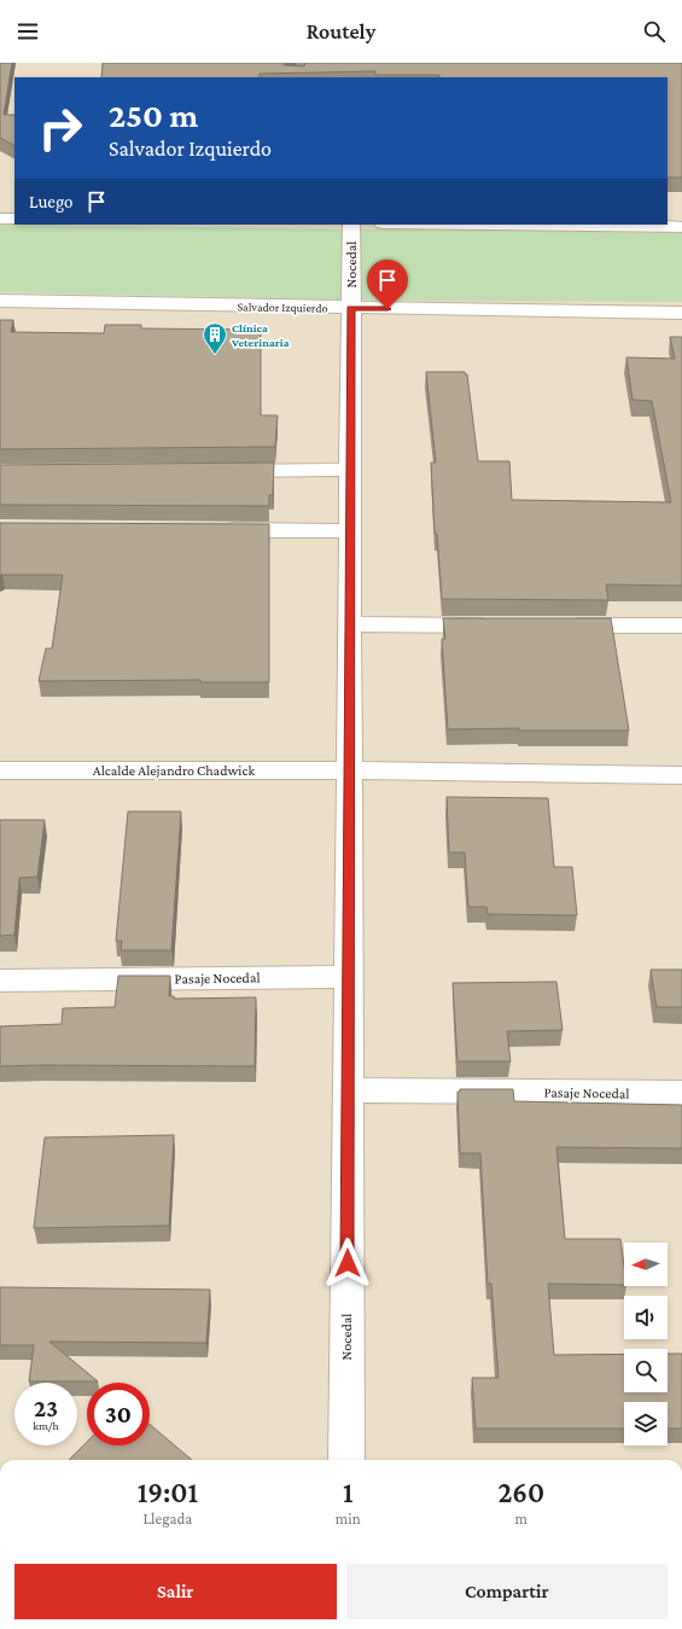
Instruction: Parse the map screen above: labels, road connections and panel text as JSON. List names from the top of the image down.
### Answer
{
  "streets": {
    "street": [
      "Nocedal",
      "Salvador Izquierdo",
      "Alcalde Alejandro Chadwick",
      "Pasaje Nocedal"
    ]
  },
  "crossings": [
    ["Nocedal", "Salvador Izquierdo"],
    ["Nocedal", "Alcalde Alejandro Chadwick"],
    ["Nocedal", "Pasaje Nocedal"]
  ],
  "places": {
    "building": ["Clínica Veterinaria"]
  },
  "north": "left",
  "page": {
    "header": "Routely",
    "turn": ["250 m", "Salvador Izquierdo"],
    "then": "Luego",
    "speed": "23 km/h",
    "limit": "30",
    "eta": [
      "19:01",
      "Llegada",
      "1",
      "min",
      "260",
      "m"
    ],
    "buttons": ["Salir", "Compartir"]
  }
}
